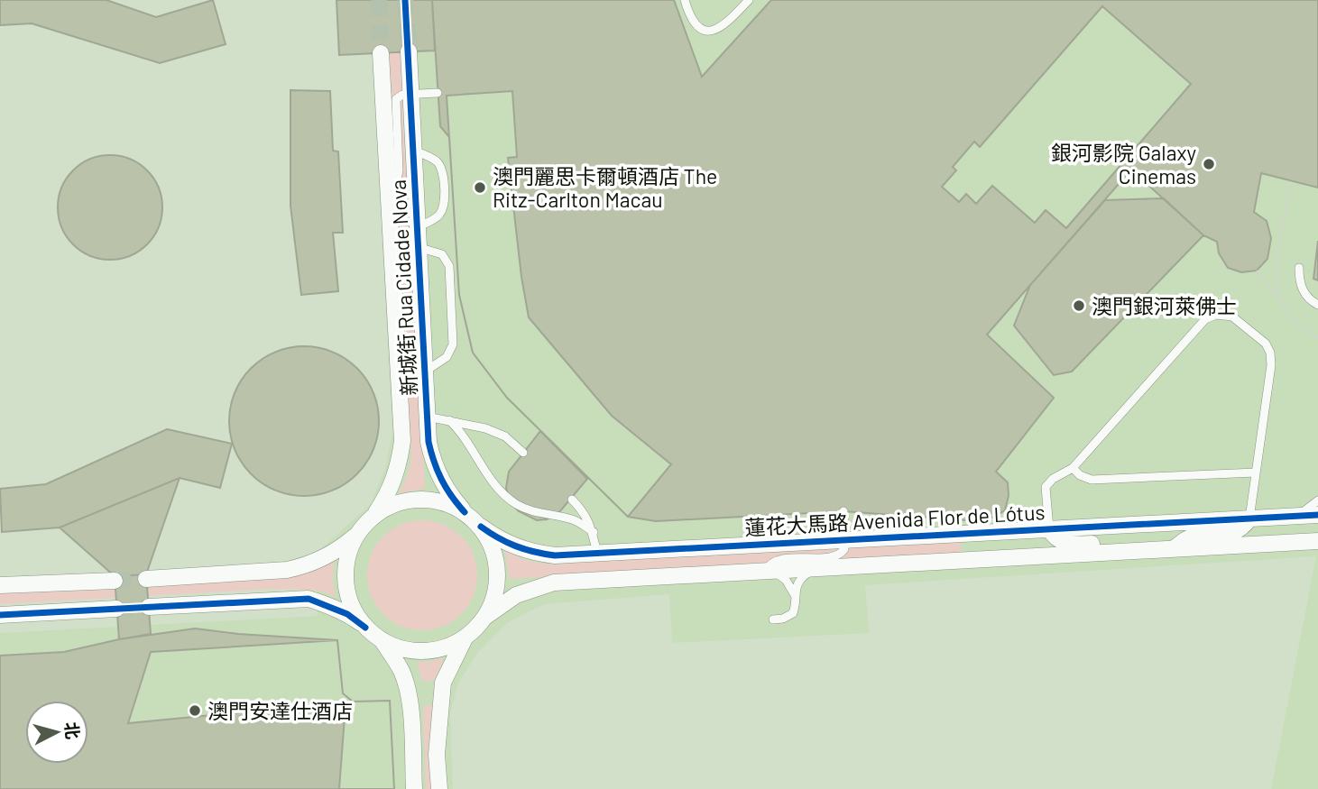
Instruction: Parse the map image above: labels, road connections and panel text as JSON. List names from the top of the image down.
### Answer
{
  "streets": {
    "street": ["新城街 Rua Cidade Nova", "蓮花大馬路 Avenida Flor de Lótus"]
  },
  "crossings": [
    ["新城街 Rua Cidade Nova", "蓮花大馬路 Avenida Flor de Lótus"]
  ],
  "places": [
    "銀河影院 Galaxy Cinemas",
    "澳門麗思卡爾頓酒店 The Ritz-Carlton Macau",
    "澳門銀河萊佛士",
    "澳門安達仕酒店"
  ],
  "north": "right"
}
